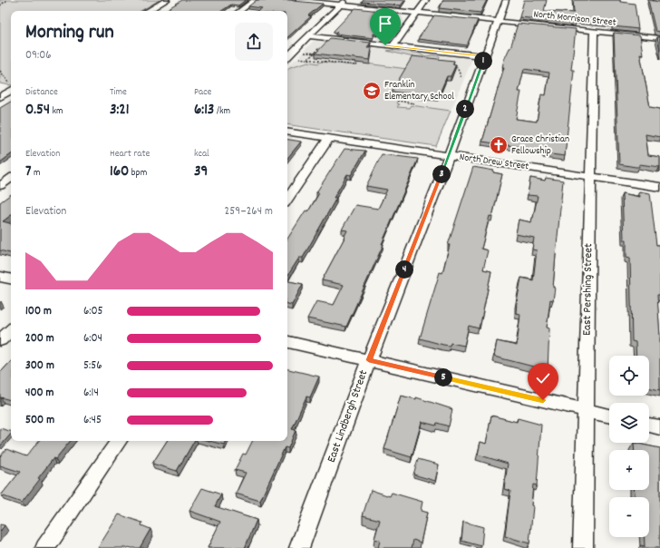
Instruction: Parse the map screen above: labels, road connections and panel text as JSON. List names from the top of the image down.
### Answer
{
  "streets": {
    "street": [
      "North Morrison Street",
      "North Drew Street",
      "East Pershing Street",
      "East Lindbergh Street"
    ]
  },
  "crossings": [
    ["North Morrison Street", "East Pershing Street"],
    ["North Morrison Street", "East Lindbergh Street"],
    ["North Drew Street", "East Pershing Street"],
    ["North Drew Street", "East Lindbergh Street"]
  ],
  "places": {
    "school or university": ["Franklin Elementary School"],
    "church": ["Grace Christian Fellowship"]
  },
  "page": {
    "heading": ["Morning run", "09:06"],
    "pins": [
      "1",
      "2",
      "3",
      "4",
      "5"
    ],
    "stats": [
      ["Distance", "0.54 km"],
      ["Time", "3:21"],
      ["Pace", "6:13 /km"],
      ["Elevation", "7 m"],
      ["Heart rate", "160 bpm"],
      ["kcal", "39"]
    ],
    "chart": ["Elevation", "259–264 m"],
    "list": [
      {
        "name": "100 m",
        "note": "6:05"
      },
      {
        "name": "200 m",
        "note": "6:04"
      },
      {
        "name": "300 m",
        "note": "5:56"
      },
      {
        "name": "400 m",
        "note": "6:14"
      },
      {
        "name": "500 m",
        "note": "6:45"
      }
    ],
    "map_buttons": ["+", "−"]
  }
}
